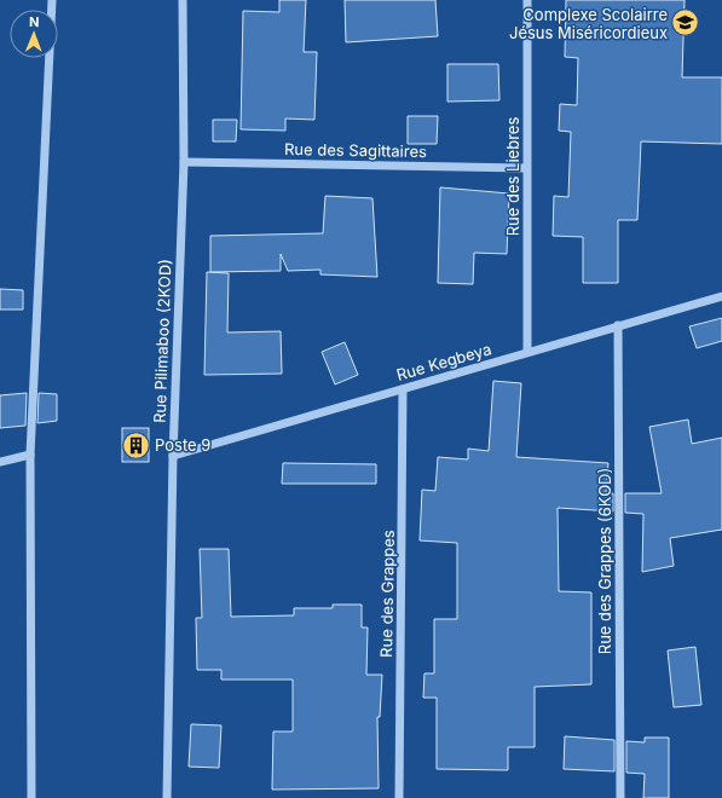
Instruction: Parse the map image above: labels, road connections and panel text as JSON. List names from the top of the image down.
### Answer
{
  "streets": {
    "street": [
      "Rue des Sagittaires",
      "Rue des Liebres",
      "Rue Pilimaboo (2KOD)",
      "Rue Kegbeya",
      "Rue des Grappes (6KOD)",
      "Rue des Grappes"
    ]
  },
  "crossings": [
    ["Rue des Sagittaires", "Rue des Liebres"],
    ["Rue des Sagittaires", "Rue Pilimaboo (2KOD)"],
    ["Rue des Liebres", "Rue Kegbeya"],
    ["Rue Pilimaboo (2KOD)", "Rue Kegbeya"],
    ["Rue Kegbeya", "Rue des Grappes (6KOD)"],
    ["Rue Kegbeya", "Rue des Grappes"]
  ],
  "places": {
    "school or university": ["Complexe Scolairre Jésus Miséricordieux"],
    "building": ["Poste 9"]
  },
  "north": "top"
}
